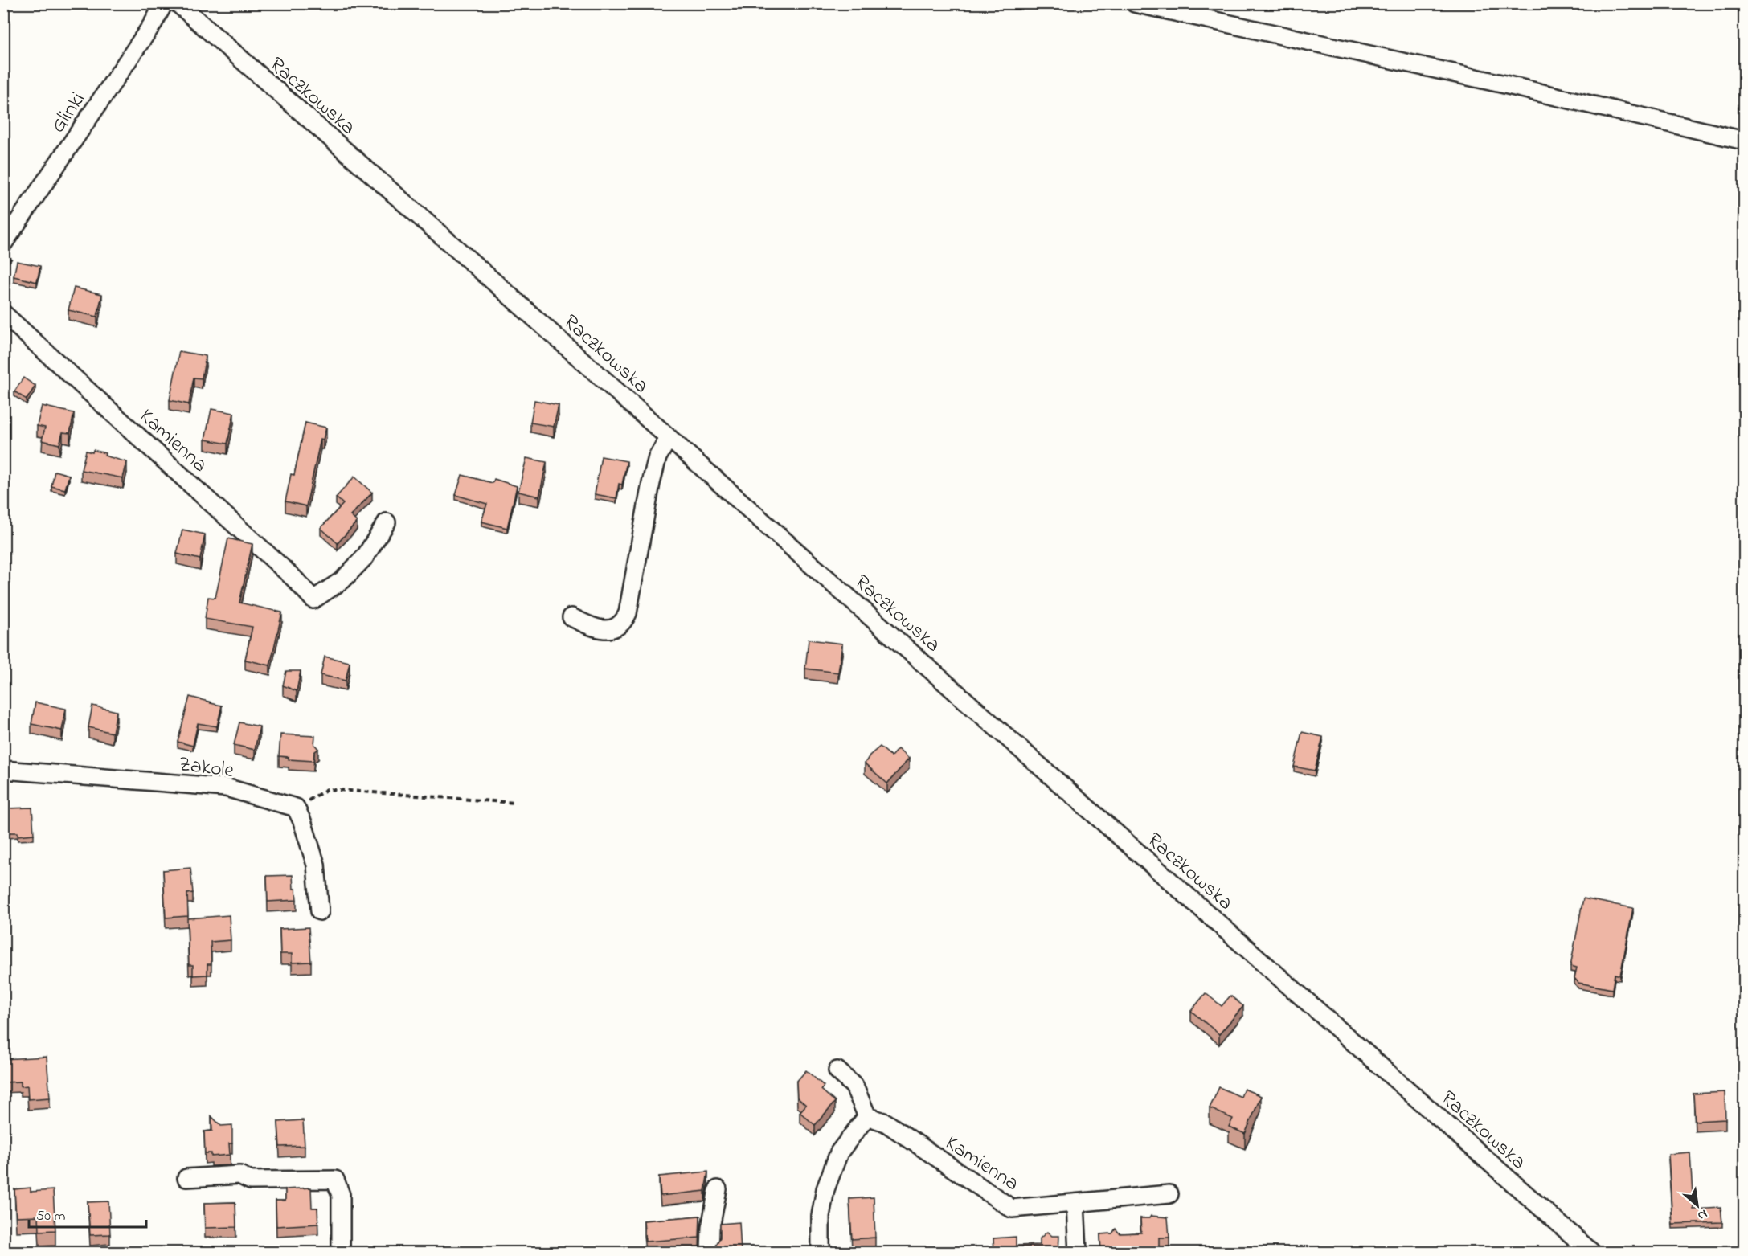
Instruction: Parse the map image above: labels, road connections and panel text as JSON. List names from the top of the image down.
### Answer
{
  "streets": {
    "street": [
      "Raczkowska",
      "Glinki",
      "Kamienna",
      "Zakole"
    ]
  },
  "scale_bar": "50 m",
  "north": "bottom right"
}
